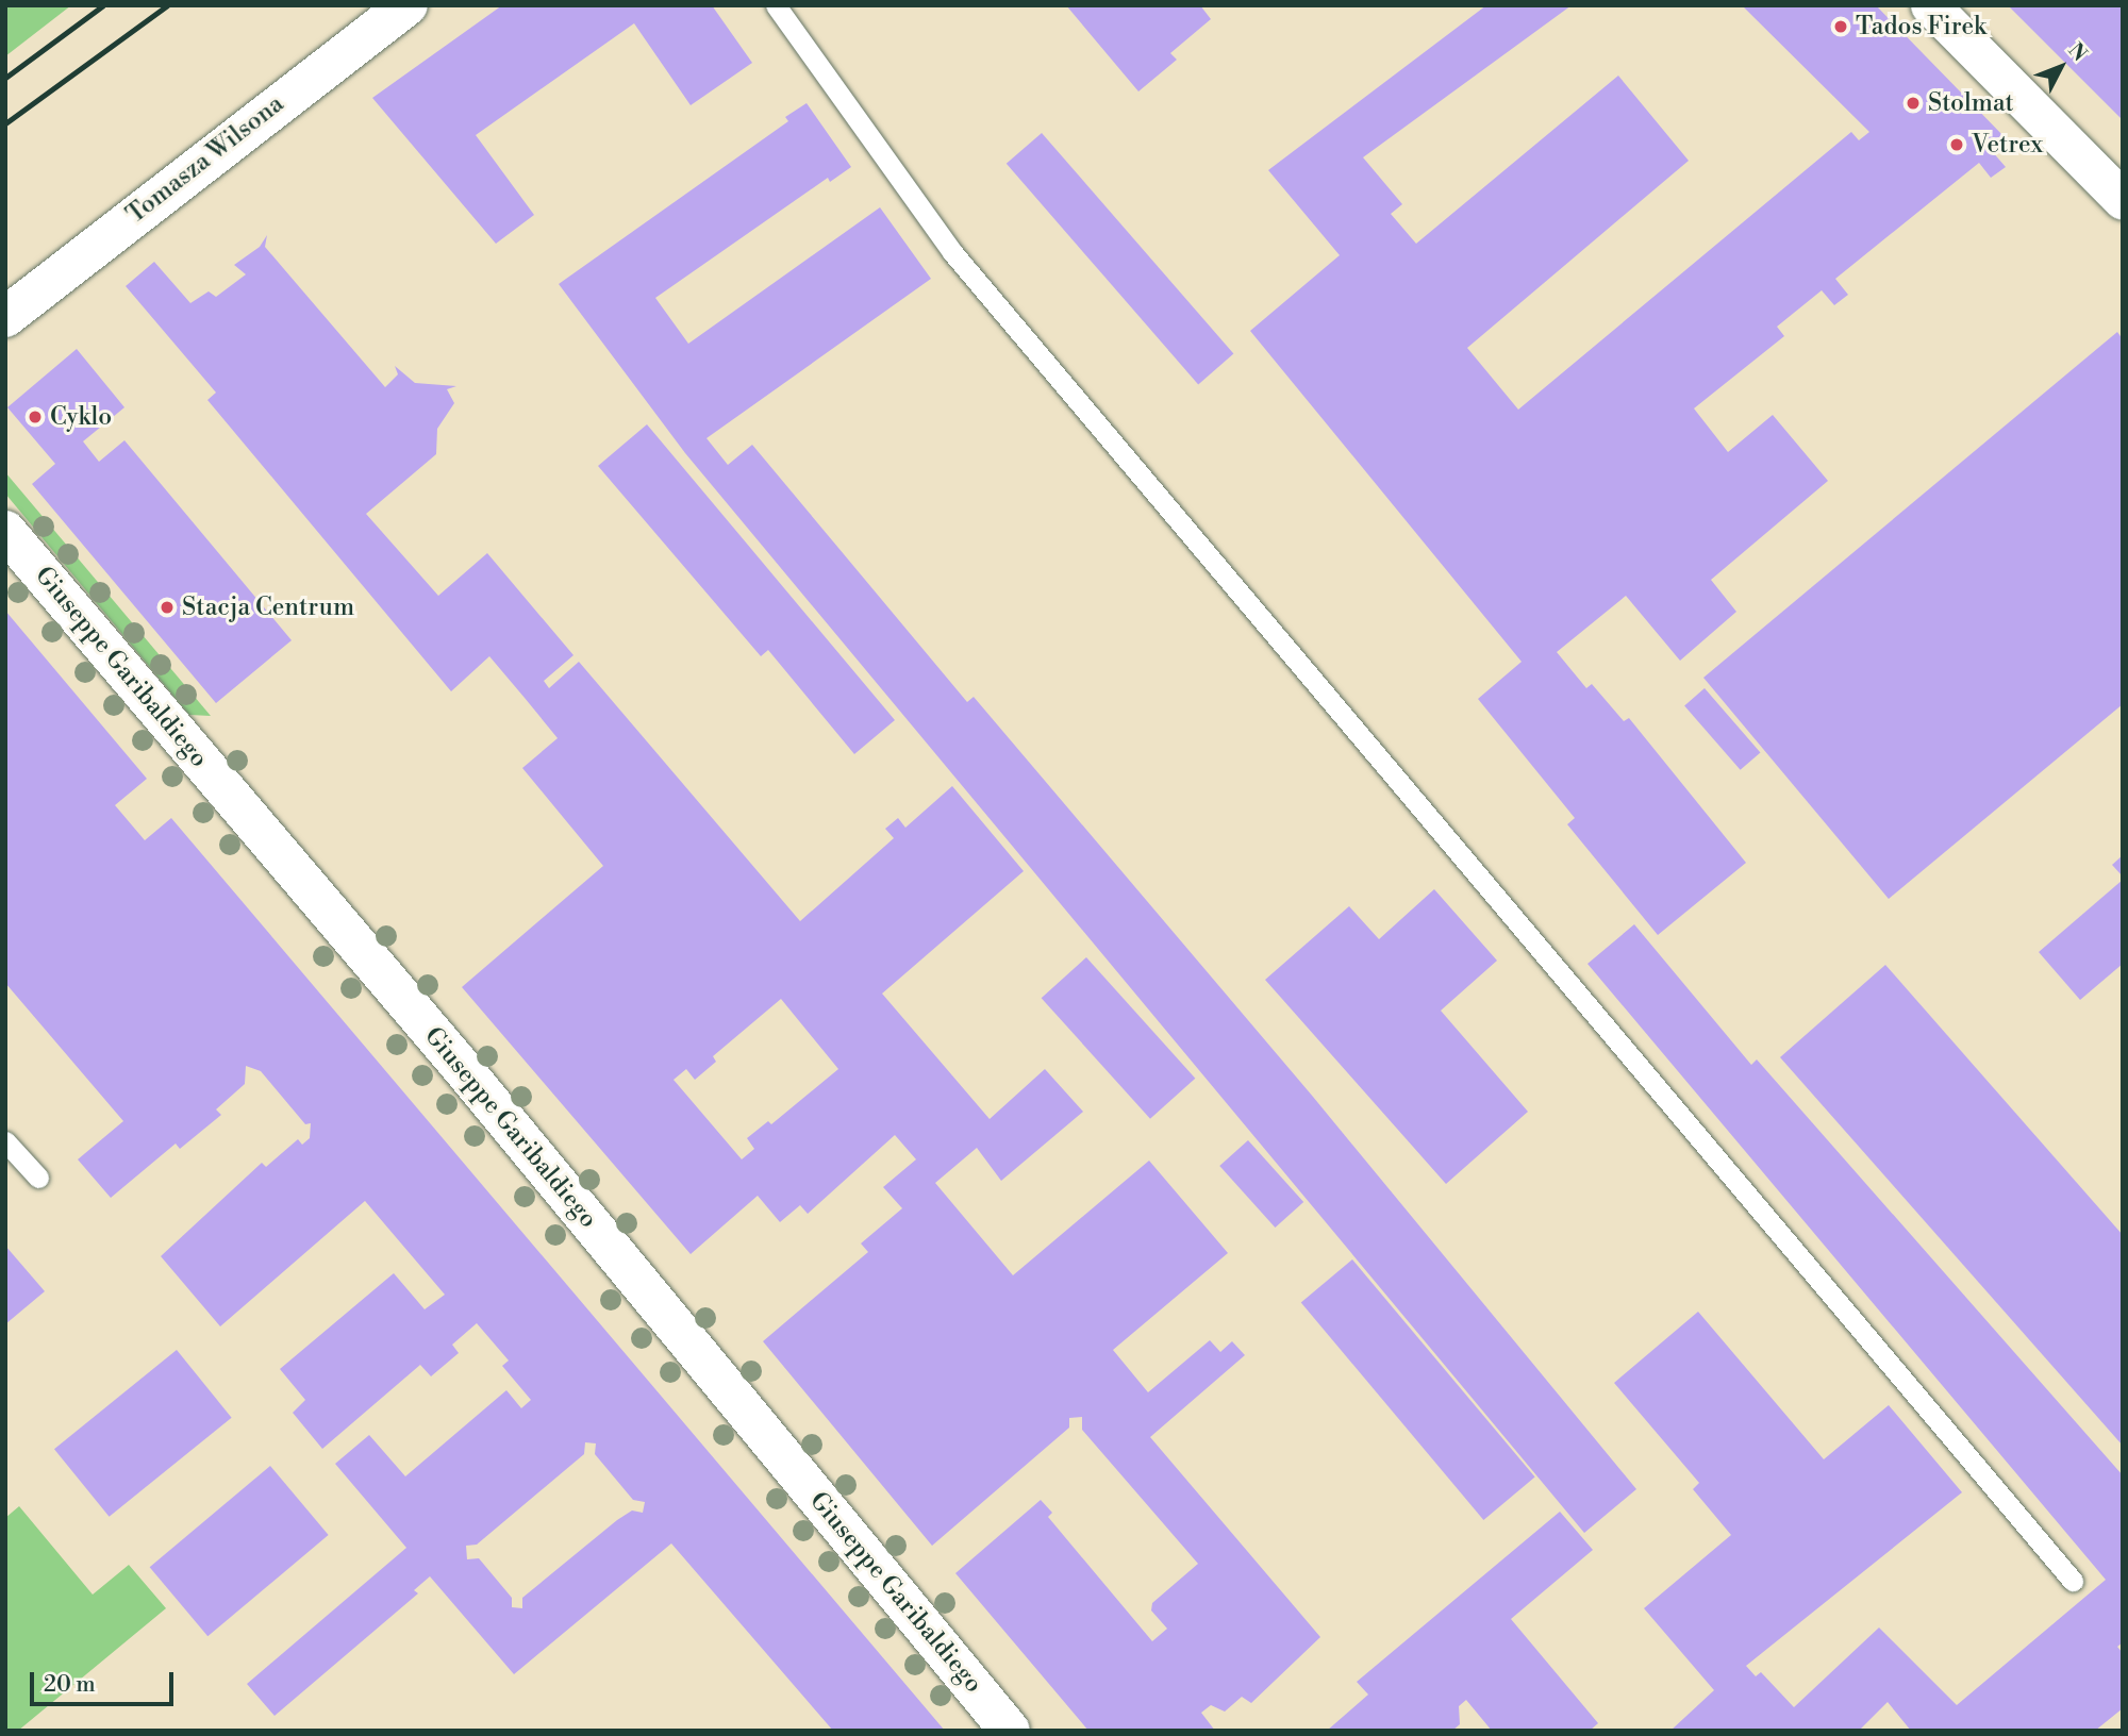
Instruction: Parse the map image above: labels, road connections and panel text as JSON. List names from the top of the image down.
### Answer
{
  "streets": {
    "street": ["Tomasza Wilsona", "Giuseppe Garibaldiego"]
  },
  "places": [
    "Tados Firek",
    "Stolmat",
    "Vetrex",
    "Cyklo",
    "Stacja Centrum"
  ],
  "scale_bar": "20 m",
  "north": "top right"
}
